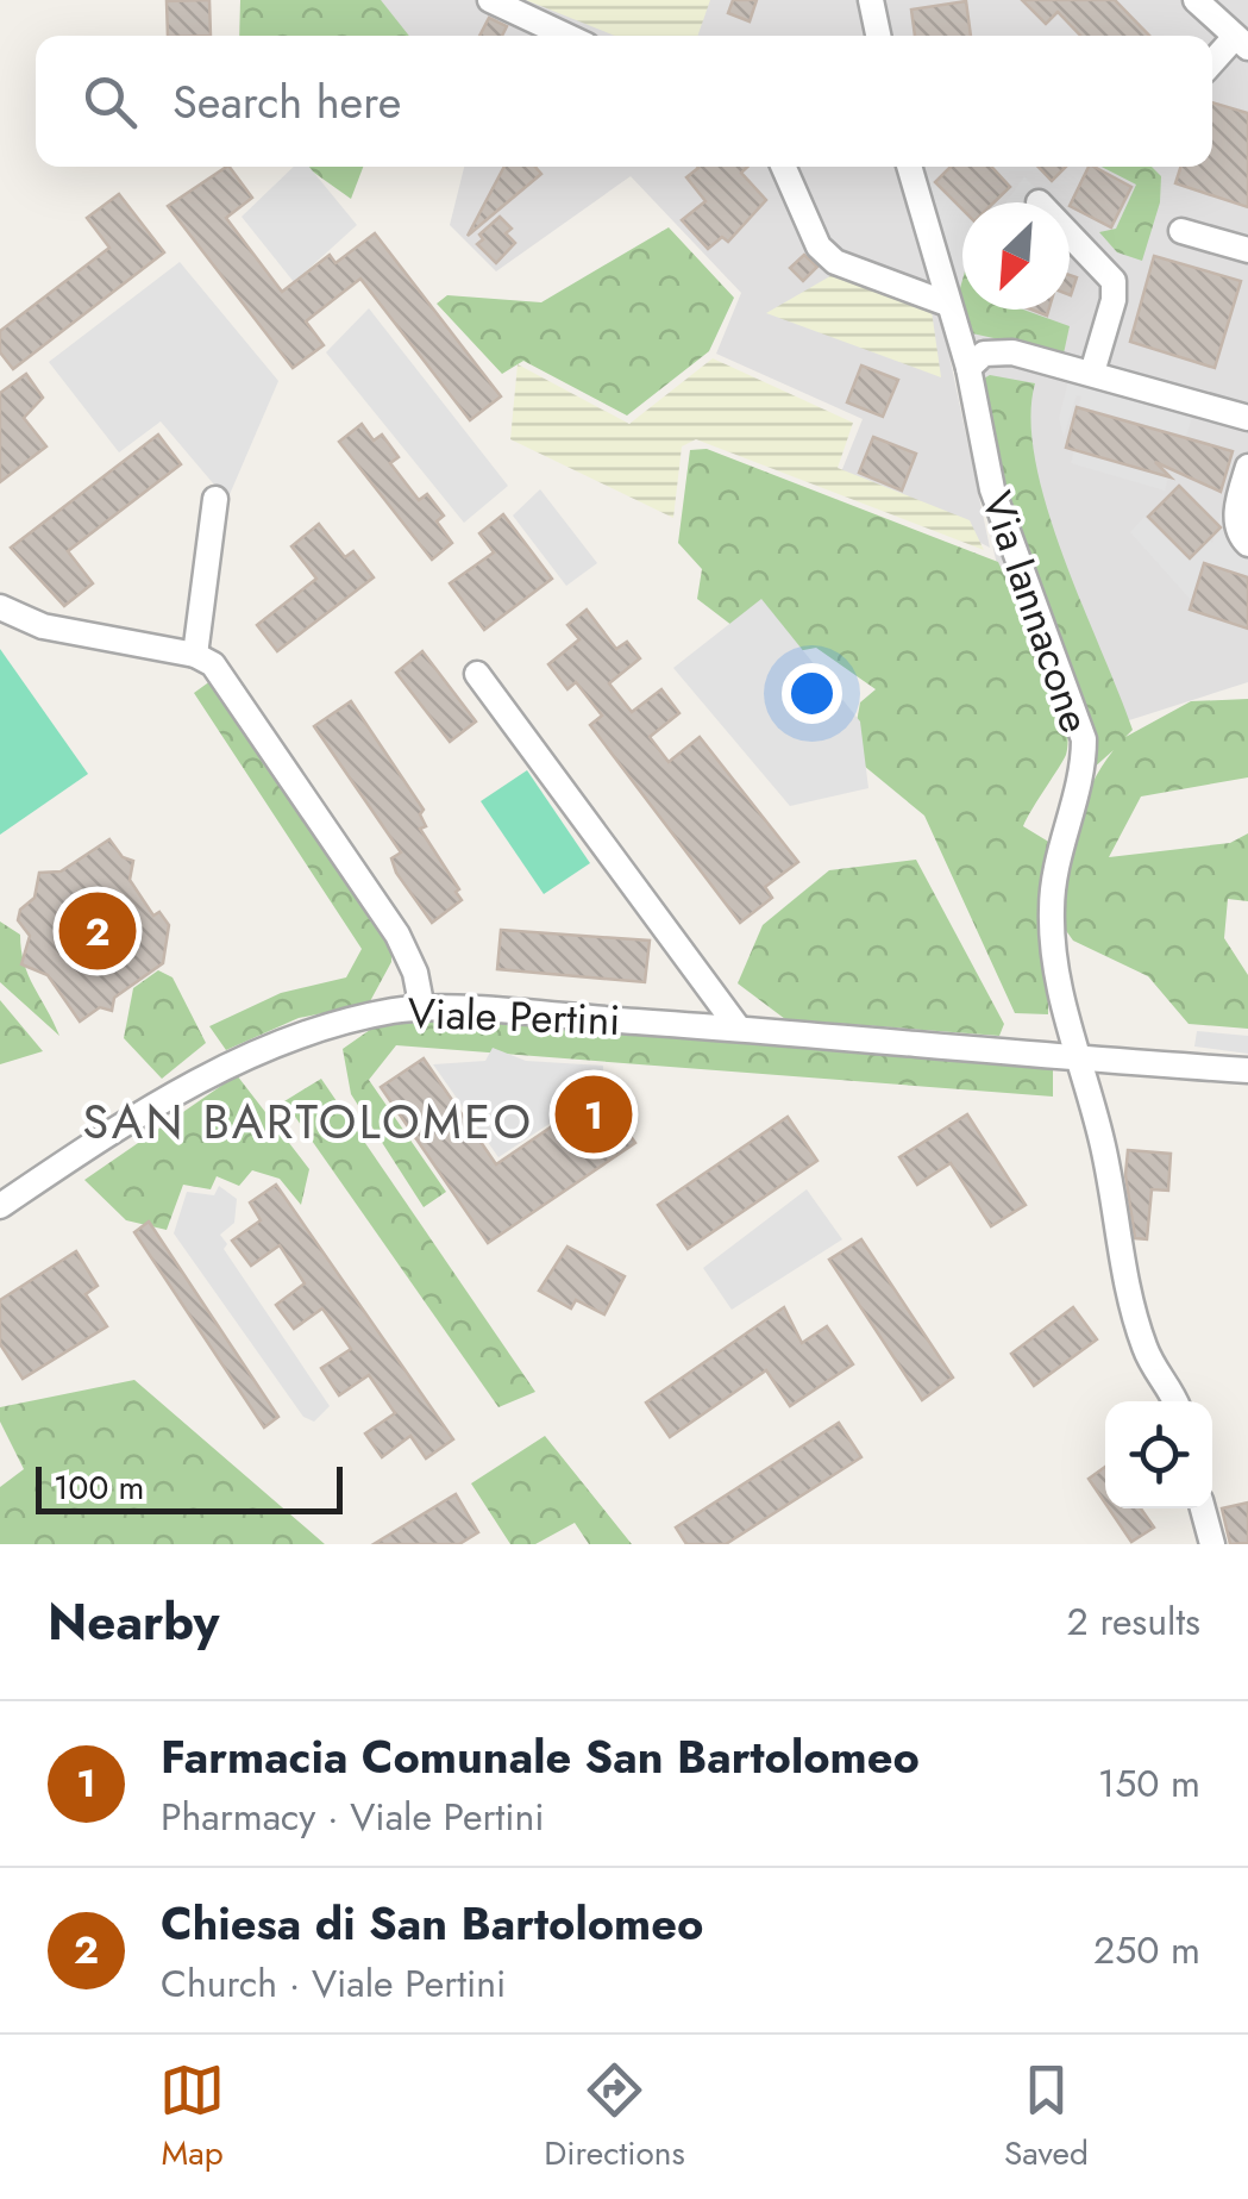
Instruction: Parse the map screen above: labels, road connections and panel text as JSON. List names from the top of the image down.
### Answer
{
  "streets": {
    "street": ["Via Iannacone", "Viale Pertini"]
  },
  "crossings": [
    ["Via Iannacone", "Viale Pertini"]
  ],
  "districts": ["SAN BARTOLOMEO"],
  "scale_bar": "100 m",
  "north": "bottom left",
  "page": {
    "search": "Search here",
    "pins": ["2", "1"],
    "scale": "100 m",
    "heading": ["Nearby", "2 results"],
    "list": [
      {
        "mark": "1",
        "name": "Farmacia Comunale San Bartolomeo",
        "note": "Pharmacy · Viale Pertini",
        "value": "150 m"
      },
      {
        "mark": "2",
        "name": "Chiesa di San Bartolomeo",
        "note": "Church · Viale Pertini",
        "value": "250 m"
      }
    ],
    "nav": ["Map", "Directions", "Saved"]
  }
}
